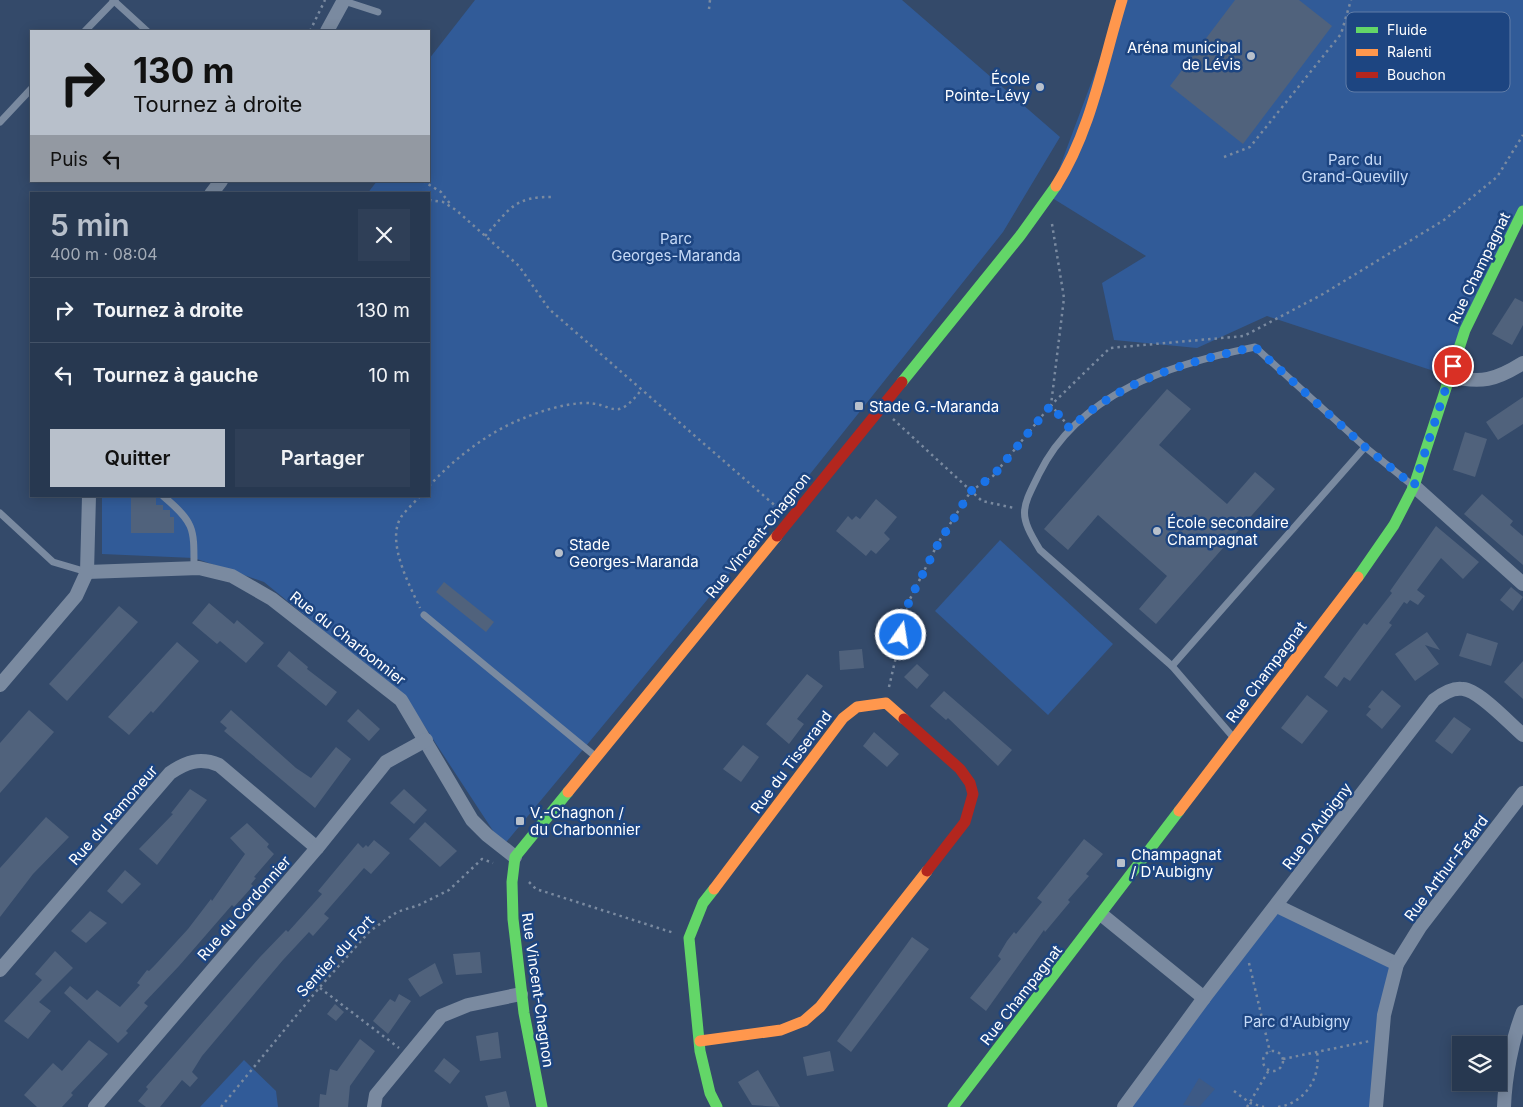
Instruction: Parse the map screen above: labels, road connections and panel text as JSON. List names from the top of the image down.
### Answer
{
  "streets": {
    "street": [
      "Rue Champagnat",
      "Rue Vincent-Chagnon",
      "Rue du Charbonnier",
      "Rue du Tisserand",
      "Rue du Ramoneur",
      "Rue D'Aubigny",
      "Rue Arthur-Fafard",
      "Rue du Cordonnier"
    ],
    "path": ["Sentier du Fort"]
  },
  "crossings": [
    ["Rue Vincent-Chagnon", "Rue du Charbonnier"],
    ["Rue du Charbonnier", "Rue du Cordonnier"],
    ["Rue du Ramoneur", "Rue du Cordonnier"]
  ],
  "parks": ["Parc du Grand-Quevilly", "Parc Georges-Maranda", "Parc d'Aubigny"],
  "places": {
    "other": [
      "Aréna municipal de Lévis",
      "École Pointe-Lévy",
      "École secondaire Champagnat",
      "Stade Georges-Maranda"
    ],
    "transit": ["Stade G.-Maranda", "V.-Chagnon / du Charbonnier", "Champagnat / D'Aubigny"]
  },
  "legend": ["Fluide", "Ralenti", "Bouchon"],
  "page": {
    "turn": ["130 m", "Tournez à droite"],
    "then": "Puis",
    "heading": ["5 min", "400 m · 08:04"],
    "list": [
      {
        "name": "Tournez à droite",
        "value": "130 m"
      },
      {
        "name": "Tournez à gauche",
        "value": "10 m"
      }
    ],
    "buttons": ["Quitter", "Partager"]
  }
}
